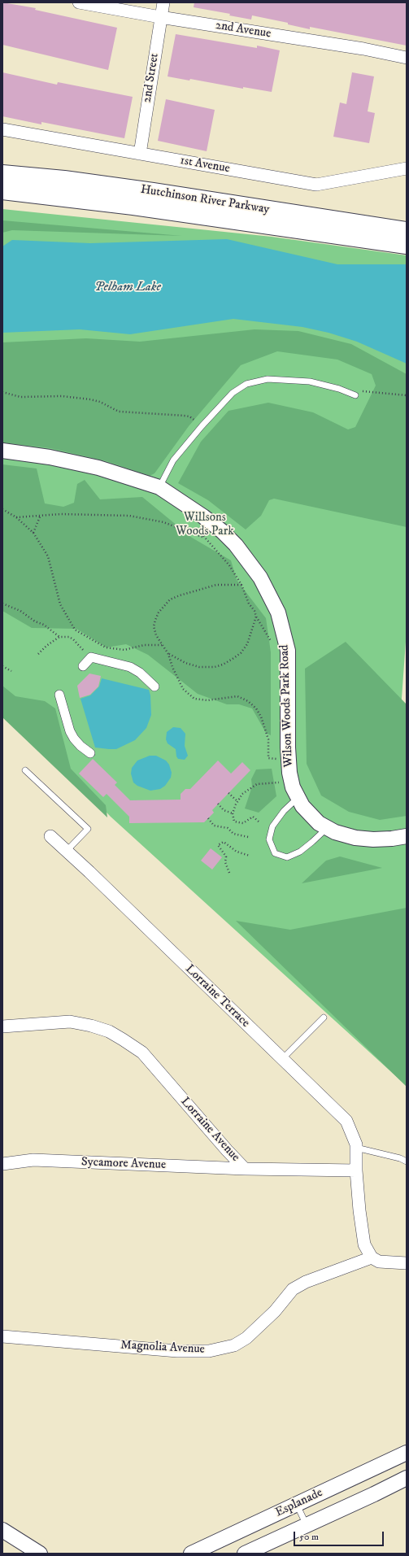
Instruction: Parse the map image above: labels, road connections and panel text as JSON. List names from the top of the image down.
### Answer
{
  "streets": {
    "highway": ["Hutchinson River Parkway"],
    "street": [
      "2nd Avenue",
      "2nd Street",
      "1st Avenue",
      "Wilson Woods Park Road",
      "Lorraine Terrace",
      "Lorraine Avenue",
      "Sycamore Avenue",
      "Magnolia Avenue",
      "Esplanade"
    ]
  },
  "crossings": [
    ["2nd Avenue", "2nd Street"],
    ["2nd Street", "1st Avenue"],
    ["Lorraine Terrace", "Lorraine Avenue"],
    ["Lorraine Avenue", "Sycamore Avenue"]
  ],
  "water": ["Pelham Lake"],
  "parks": ["Willsons Woods Park"],
  "scale_bar": "50 m"
}
